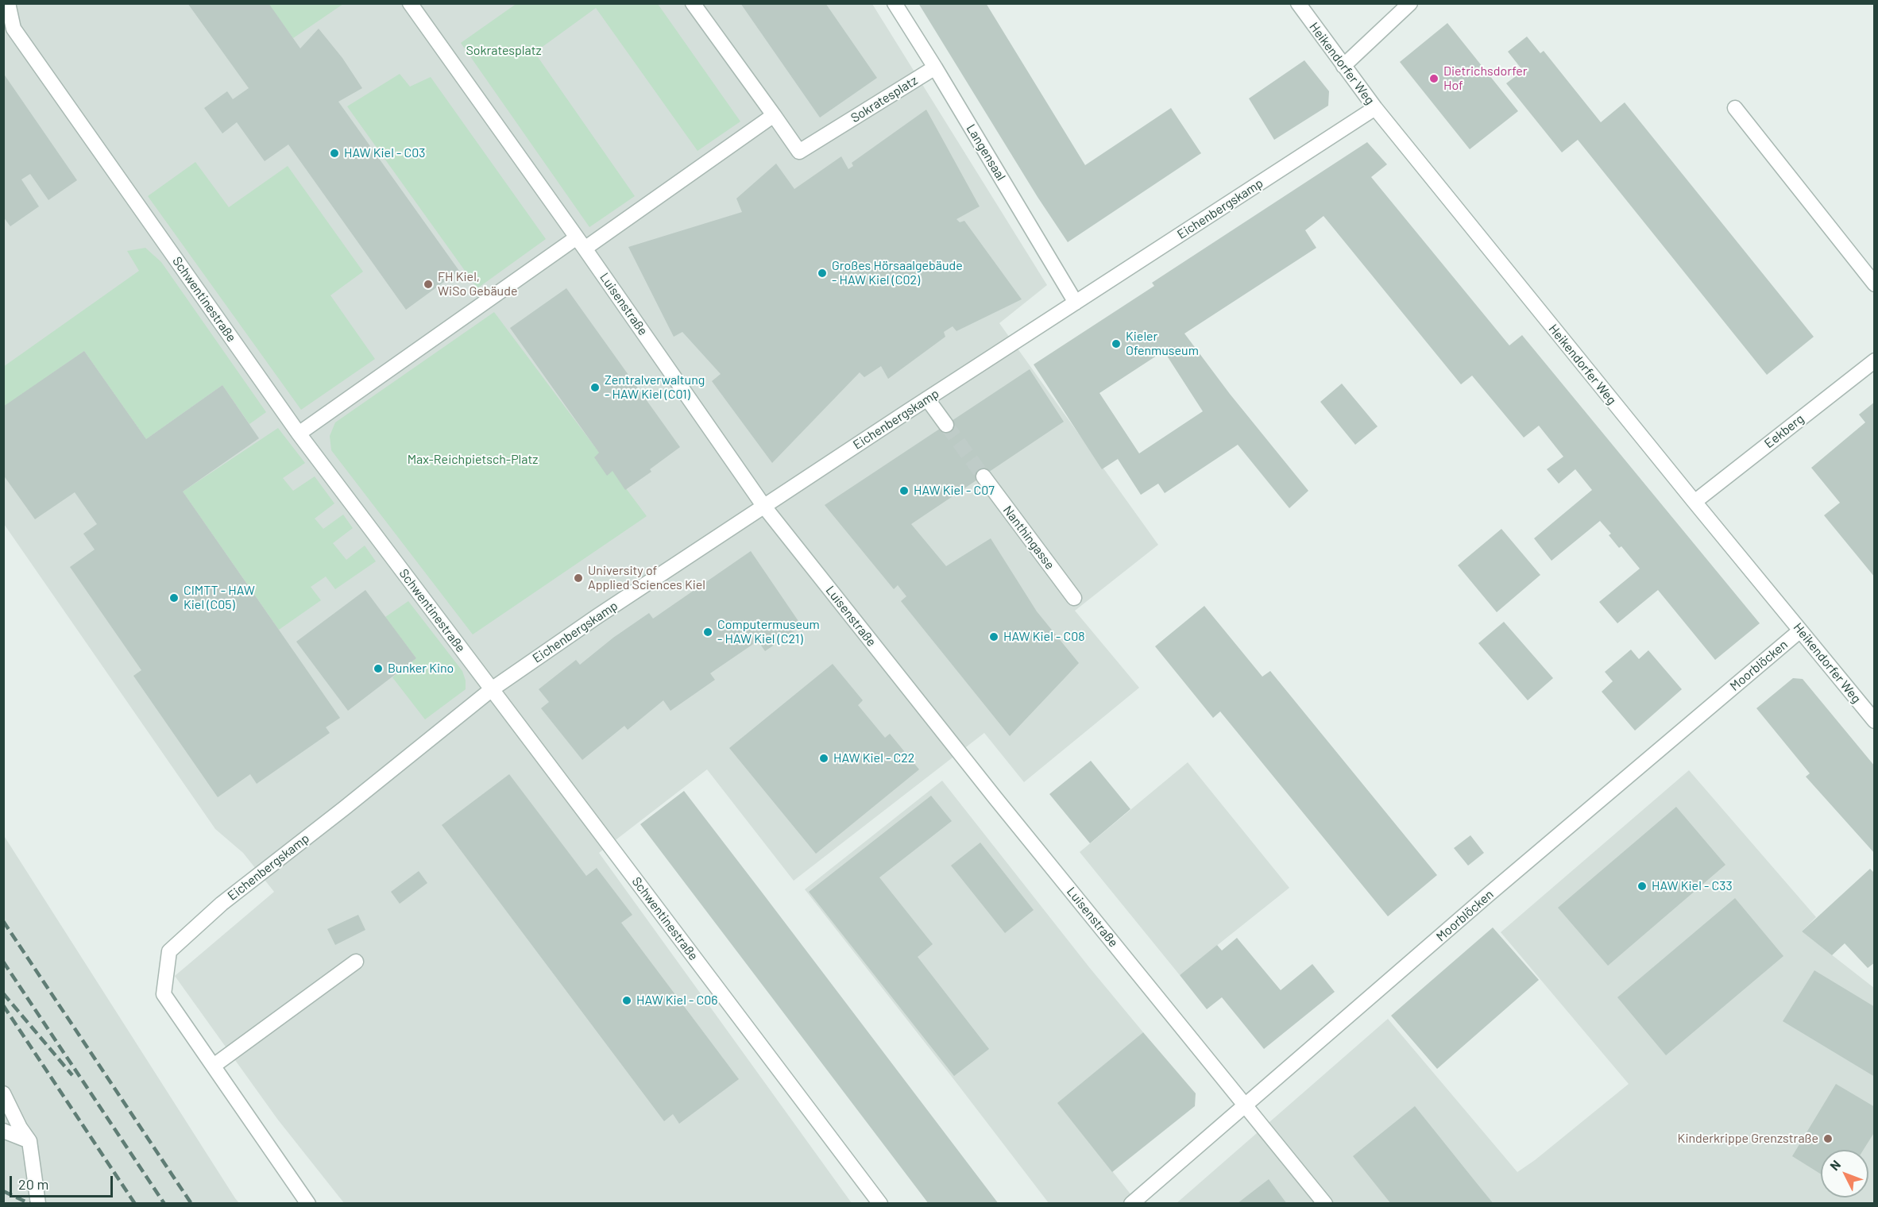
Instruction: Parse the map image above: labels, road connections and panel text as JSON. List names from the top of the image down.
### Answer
{
  "streets": {
    "street": [
      "Heikendorfer Weg",
      "Sokratesplatz",
      "Langensaal",
      "Eichenbergskamp",
      "Schwentinestraße",
      "Luisenstraße",
      "Eekberg",
      "Nanthingasse",
      "Moorblöcken"
    ]
  },
  "crossings": [
    ["Heikendorfer Weg", "Eichenbergskamp"],
    ["Heikendorfer Weg", "Eekberg"],
    ["Heikendorfer Weg", "Moorblöcken"],
    ["Sokratesplatz", "Langensaal"],
    ["Langensaal", "Eichenbergskamp"],
    ["Eichenbergskamp", "Schwentinestraße"],
    ["Eichenbergskamp", "Luisenstraße"],
    ["Luisenstraße", "Moorblöcken"]
  ],
  "parks": ["Sokratesplatz", "Max-Reichpietsch-Platz"],
  "places": [
    "Dietrichsdorfer Hof",
    "HAW Kiel - C03",
    "Großes Hörsaalgebäude - HAW Kiel (C02)",
    "FH Kiel, WiSo Gebäude",
    "Kieler Ofenmuseum",
    "Zentralverwaltung - HAW Kiel (C01)",
    "HAW Kiel - C07",
    "University of Applied Sciences Kiel",
    "CIMTT - HAW Kiel (C05)",
    "Computermuseum - HAW Kiel (C21)",
    "HAW Kiel - C08",
    "Bunker Kino",
    "HAW Kiel - C22",
    "HAW Kiel - C33",
    "HAW Kiel - C06",
    "Kinderkrippe Grenzstraße"
  ],
  "scale_bar": "20 m",
  "north": "top left"
}
